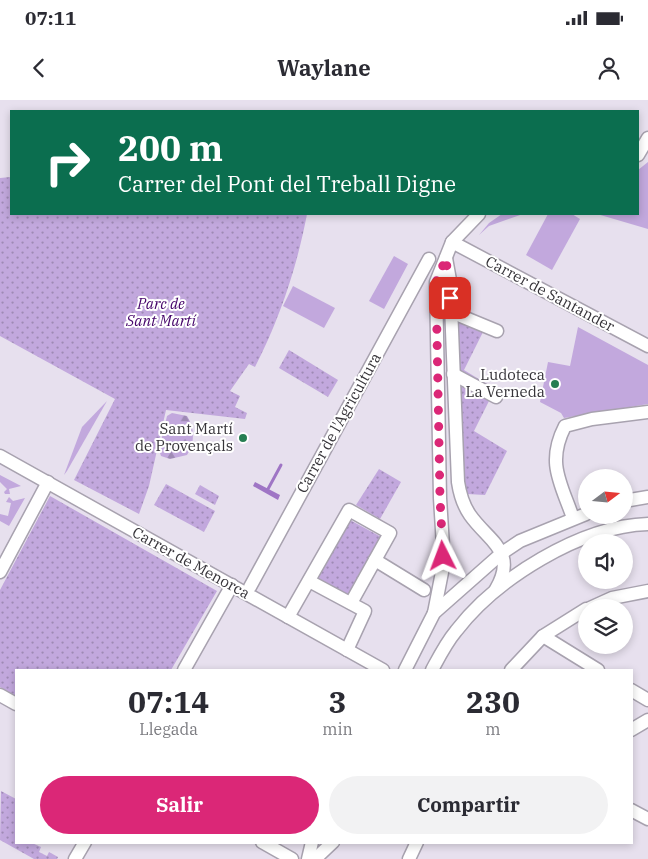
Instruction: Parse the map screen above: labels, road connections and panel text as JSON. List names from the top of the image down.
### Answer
{
  "streets": {
    "street": ["Carrer de Santander", "Carrer de l'Agricultura", "Carrer de Menorca"]
  },
  "parks": ["Parc de Sant Martí"],
  "places": ["Ludoteca La Verneda", "Sant Martí de Provençals"],
  "north": "right",
  "page": {
    "status": "07:11",
    "header": "Waylane",
    "turn": ["200 m", "Carrer del Pont del Treball Digne"],
    "eta": [
      "07:14",
      "Llegada",
      "3",
      "min",
      "230",
      "m"
    ],
    "buttons": ["Salir", "Compartir"]
  }
}
